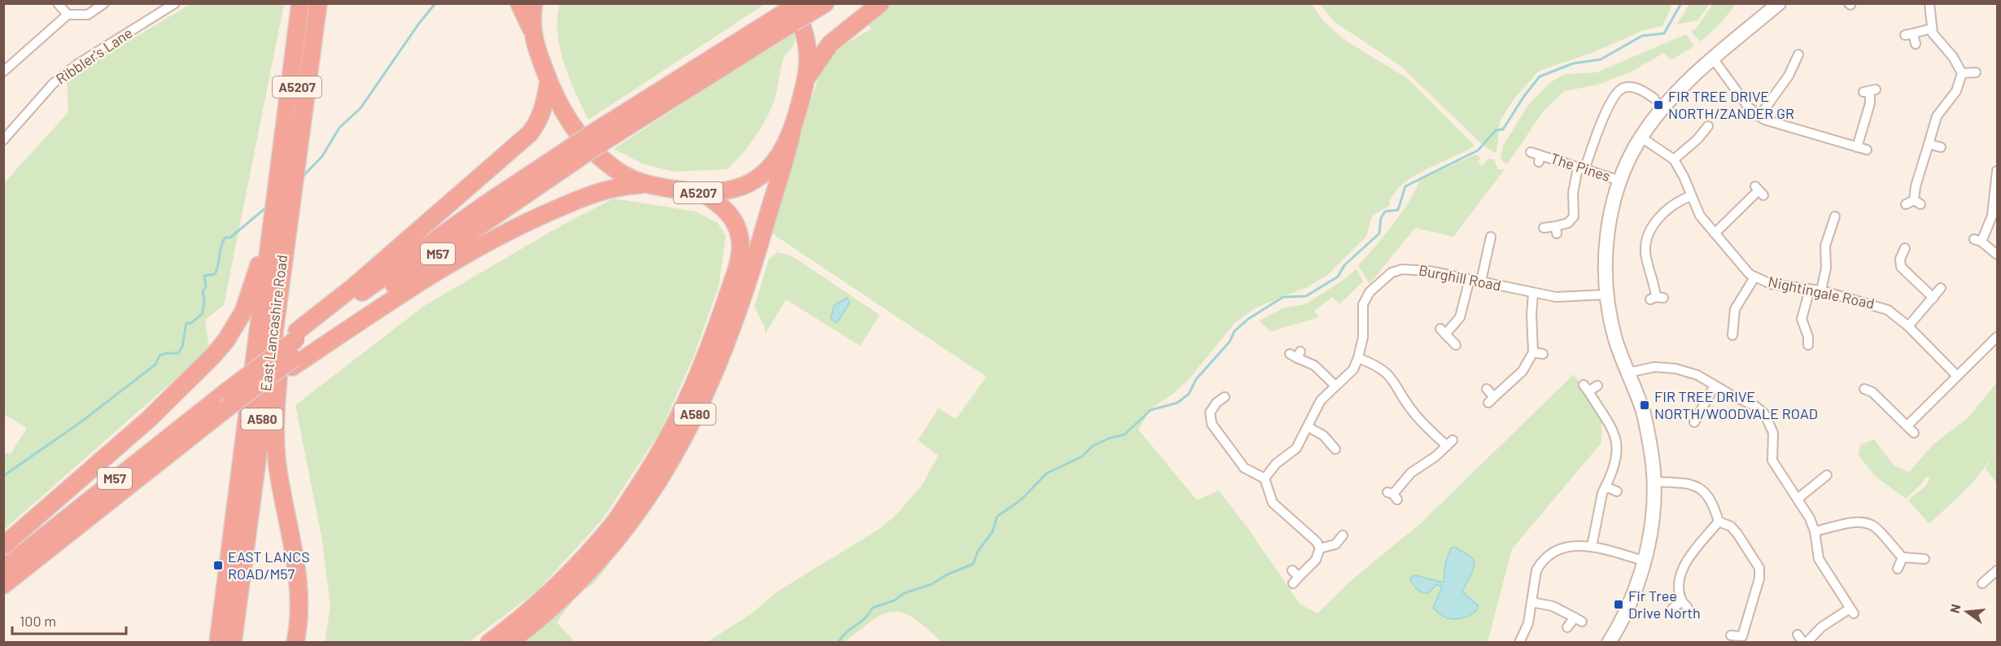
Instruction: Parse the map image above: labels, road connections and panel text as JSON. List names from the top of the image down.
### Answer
{
  "streets": {
    "highway": [
      "A5207",
      "M57",
      "East Lancashire Road",
      "A580"
    ],
    "street": [
      "Ribbler's Lane",
      "The Pines",
      "Burghill Road",
      "Nightingale Road"
    ]
  },
  "crossings": [
    ["A5207", "M57"],
    ["A5207", "East Lancashire Road"],
    ["A5207", "A580"],
    ["M57", "East Lancashire Road"]
  ],
  "places": {
    "transit": [
      "FIR TREE DRIVE NORTH/ZANDER GR",
      "FIR TREE DRIVE NORTH/WOODVALE ROAD",
      "EAST LANCS ROAD/M57",
      "Fir Tree Drive North"
    ]
  },
  "scale_bar": "100 m",
  "north": "left"
}
